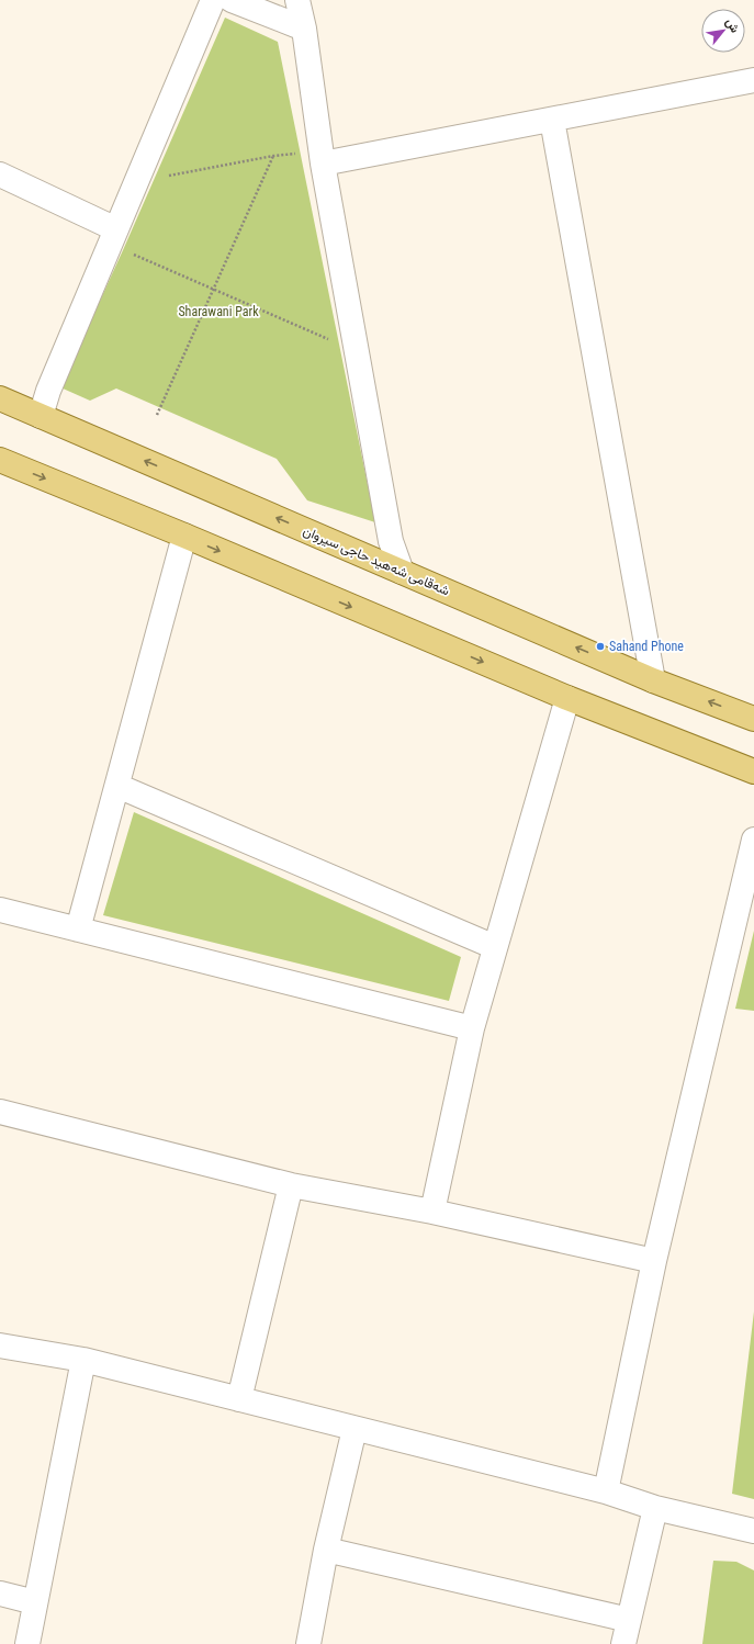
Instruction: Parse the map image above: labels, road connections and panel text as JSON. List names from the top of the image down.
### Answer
{
  "streets": {
    "main road": ["شەقامی شەهید حاجی سیروان"]
  },
  "parks": ["Sharawani Park"],
  "places": ["Sahand Phone"],
  "north": "top right"
}
